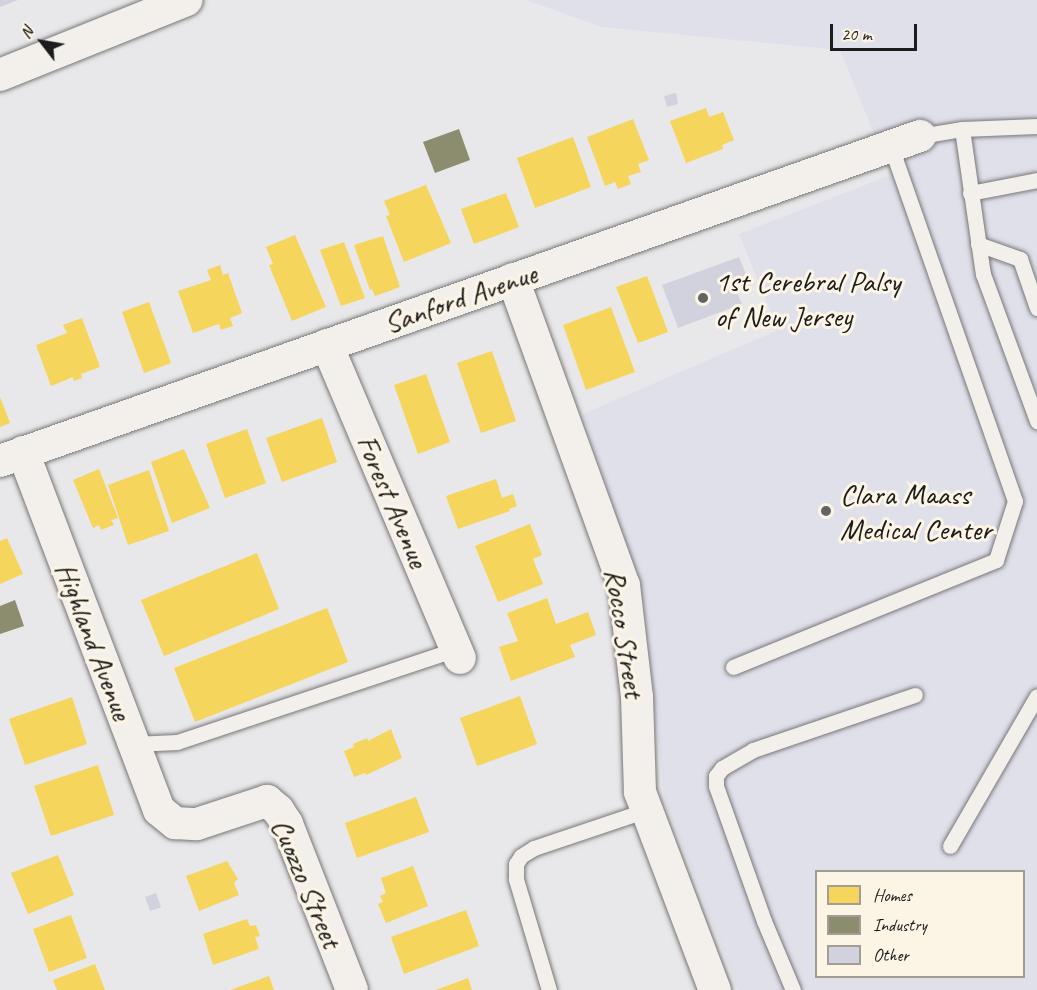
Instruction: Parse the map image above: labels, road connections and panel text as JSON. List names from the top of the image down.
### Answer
{
  "streets": {
    "street": [
      "Sanford Avenue",
      "Forest Avenue",
      "Rocco Street",
      "Highland Avenue",
      "Cuozzo Street"
    ]
  },
  "crossings": [
    ["Sanford Avenue", "Forest Avenue"],
    ["Sanford Avenue", "Rocco Street"],
    ["Sanford Avenue", "Highland Avenue"],
    ["Highland Avenue", "Cuozzo Street"]
  ],
  "places": ["1st Cerebral Palsy of New Jersey", "Clara Maass Medical Center"],
  "legend": ["Homes", "Industry", "Other"],
  "scale_bar": "20 m",
  "north": "top left"
}
